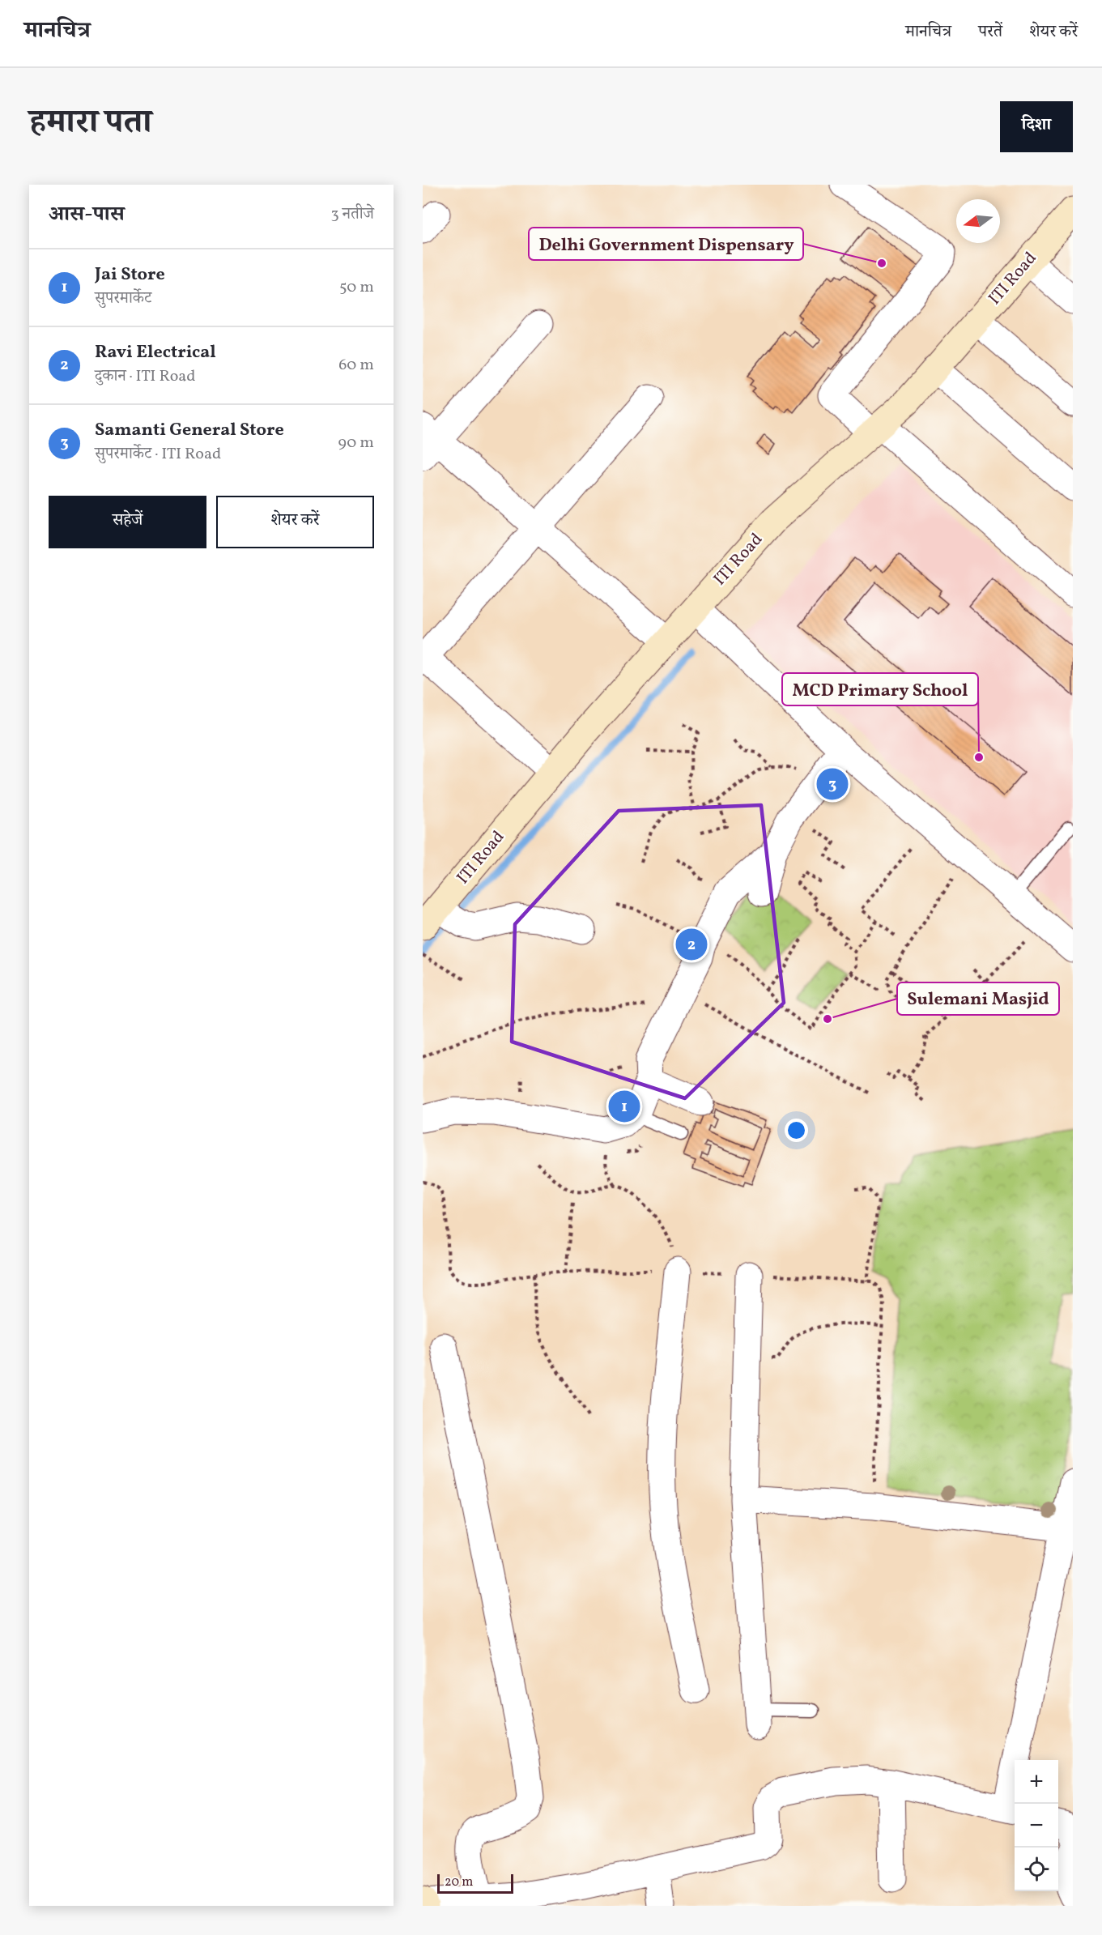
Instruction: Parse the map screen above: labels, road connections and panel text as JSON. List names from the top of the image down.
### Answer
{
  "streets": {
    "street": ["ITI Road"]
  },
  "places": ["Delhi Government Dispensary", "MCD Primary School", "Sulemani Masjid"],
  "scale_bar": "20 m",
  "north": "left",
  "page": {
    "header": "मानचित्र",
    "nav": ["मानचित्र", "परतें", "शेयर करें"],
    "title": "हमारा पता",
    "buttons": [
      "दिशा",
      ["सहेजें", "शेयर करें"]
    ],
    "heading": ["आस-पास", "3 नतीजे"],
    "list": [
      {
        "mark": "1",
        "name": "Jai Store",
        "note": "सुपरमार्केट",
        "value": "50 m"
      },
      {
        "mark": "2",
        "name": "Ravi Electrical",
        "note": "दुकान · ITI Road",
        "value": "60 m"
      },
      {
        "mark": "3",
        "name": "Samanti General Store",
        "note": "सुपरमार्केट · ITI Road",
        "value": "90 m"
      }
    ],
    "pins": ["3", "2", "1"],
    "map_buttons": ["+", "−"],
    "scale": "20 m"
  }
}
